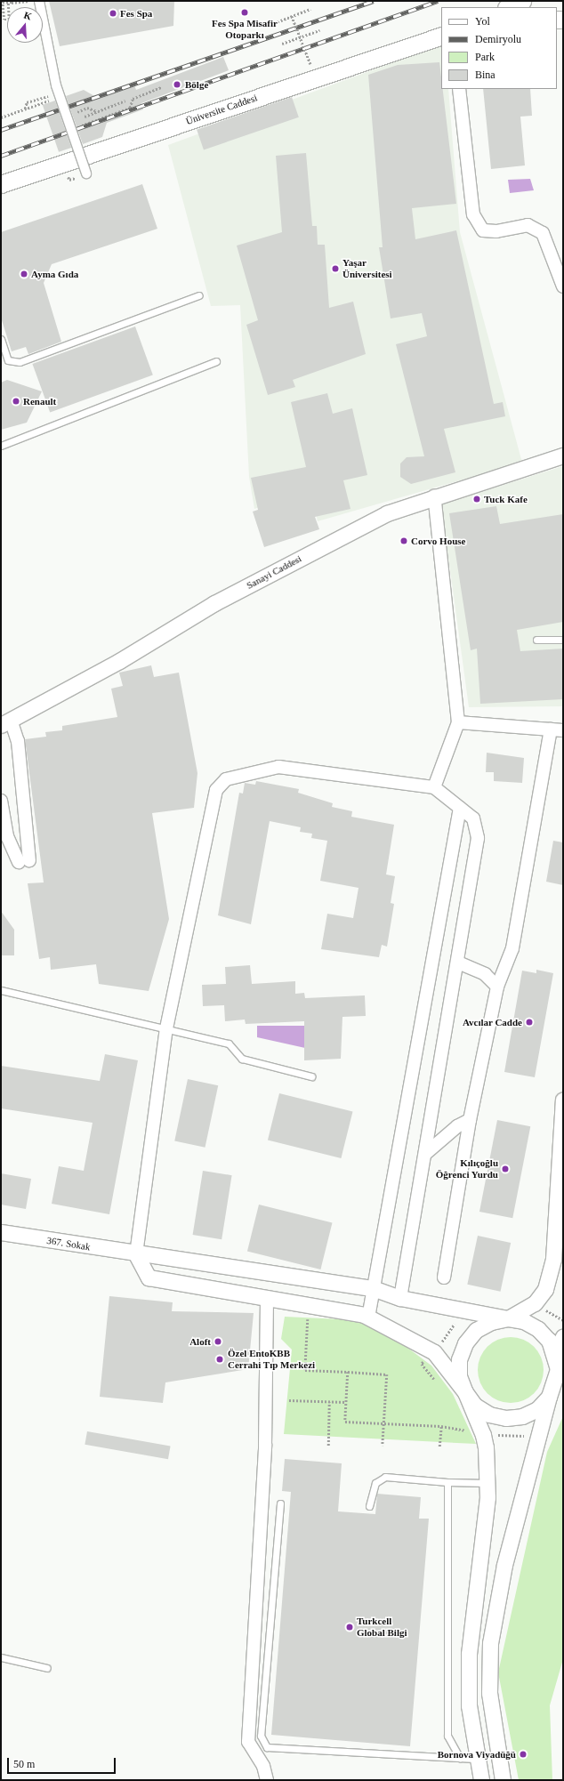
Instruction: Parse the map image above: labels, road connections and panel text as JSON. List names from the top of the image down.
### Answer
{
  "streets": {
    "main road": ["Üniversite Caddesi"],
    "street": ["Sanayi Caddesi", "367. Sokak"]
  },
  "places": [
    "Fes Spa Misafir Otoparkı",
    "Fes Spa",
    "Bölge",
    "Yaşar Üniversitesi",
    "Ayma Gıda",
    "Renault",
    "Tuck Kafe",
    "Corvo House",
    "Avcılar Cadde",
    "Kılıçoğlu Öğrenci Yurdu",
    "Aloft",
    "Özel EntoKBB Cerrahi Tıp Merkezi",
    "Turkcell Global Bilgi",
    "Bornova Viyadüğü"
  ],
  "legend": [
    "Yol",
    "Demiryolu",
    "Park",
    "Bina"
  ],
  "scale_bar": "50 m",
  "north": "top"
}
